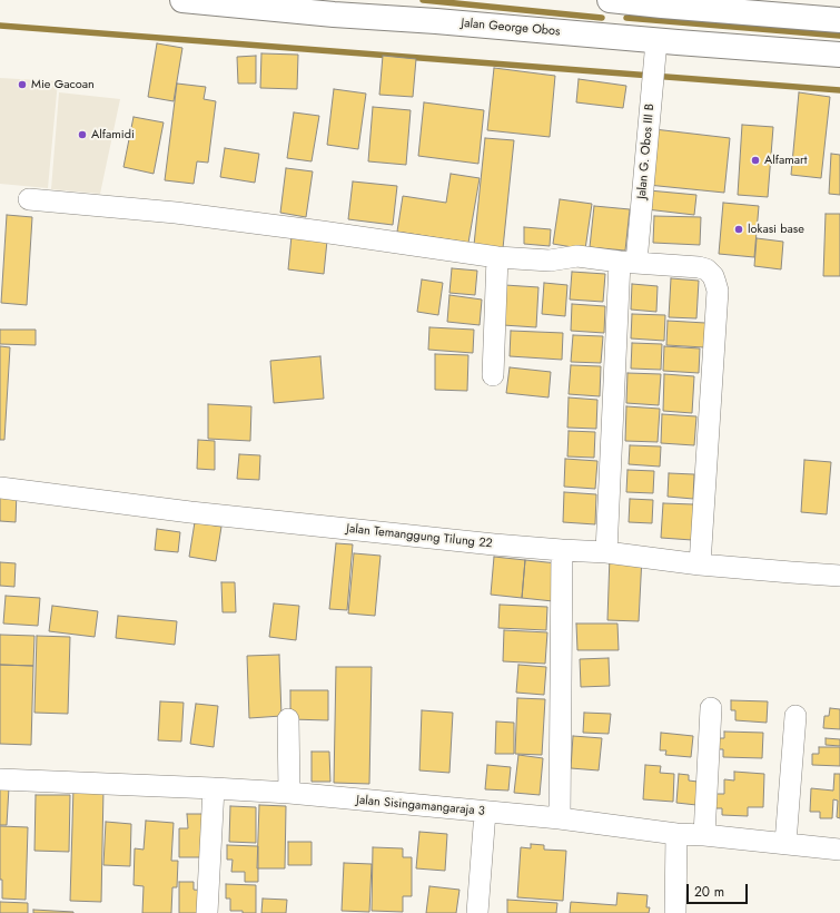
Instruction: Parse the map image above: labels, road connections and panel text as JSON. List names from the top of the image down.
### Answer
{
  "streets": {
    "main road": ["Jalan George Obos"],
    "street": ["Jalan G. Obos III B", "Jalan Temanggung Tilung 22", "Jalan Sisingamangaraja 3"]
  },
  "crossings": [
    ["Jalan George Obos", "Jalan G. Obos III B"],
    ["Jalan G. Obos III B", "Jalan Temanggung Tilung 22"]
  ],
  "places": [
    "Mie Gacoan",
    "Alfamidi",
    "Alfamart",
    "lokasi base"
  ],
  "scale_bar": "20 m"
}
